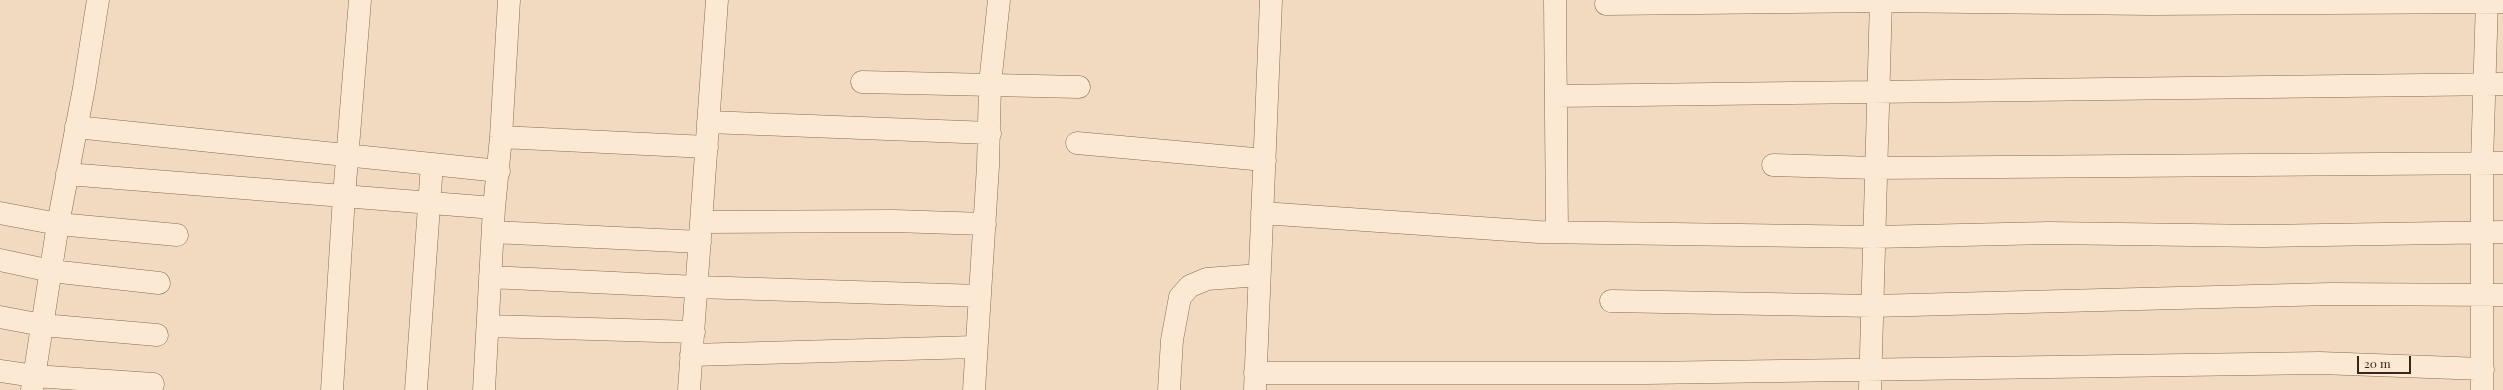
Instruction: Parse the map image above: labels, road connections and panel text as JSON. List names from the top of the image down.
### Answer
{
  "scale_bar": "20 m"
}
